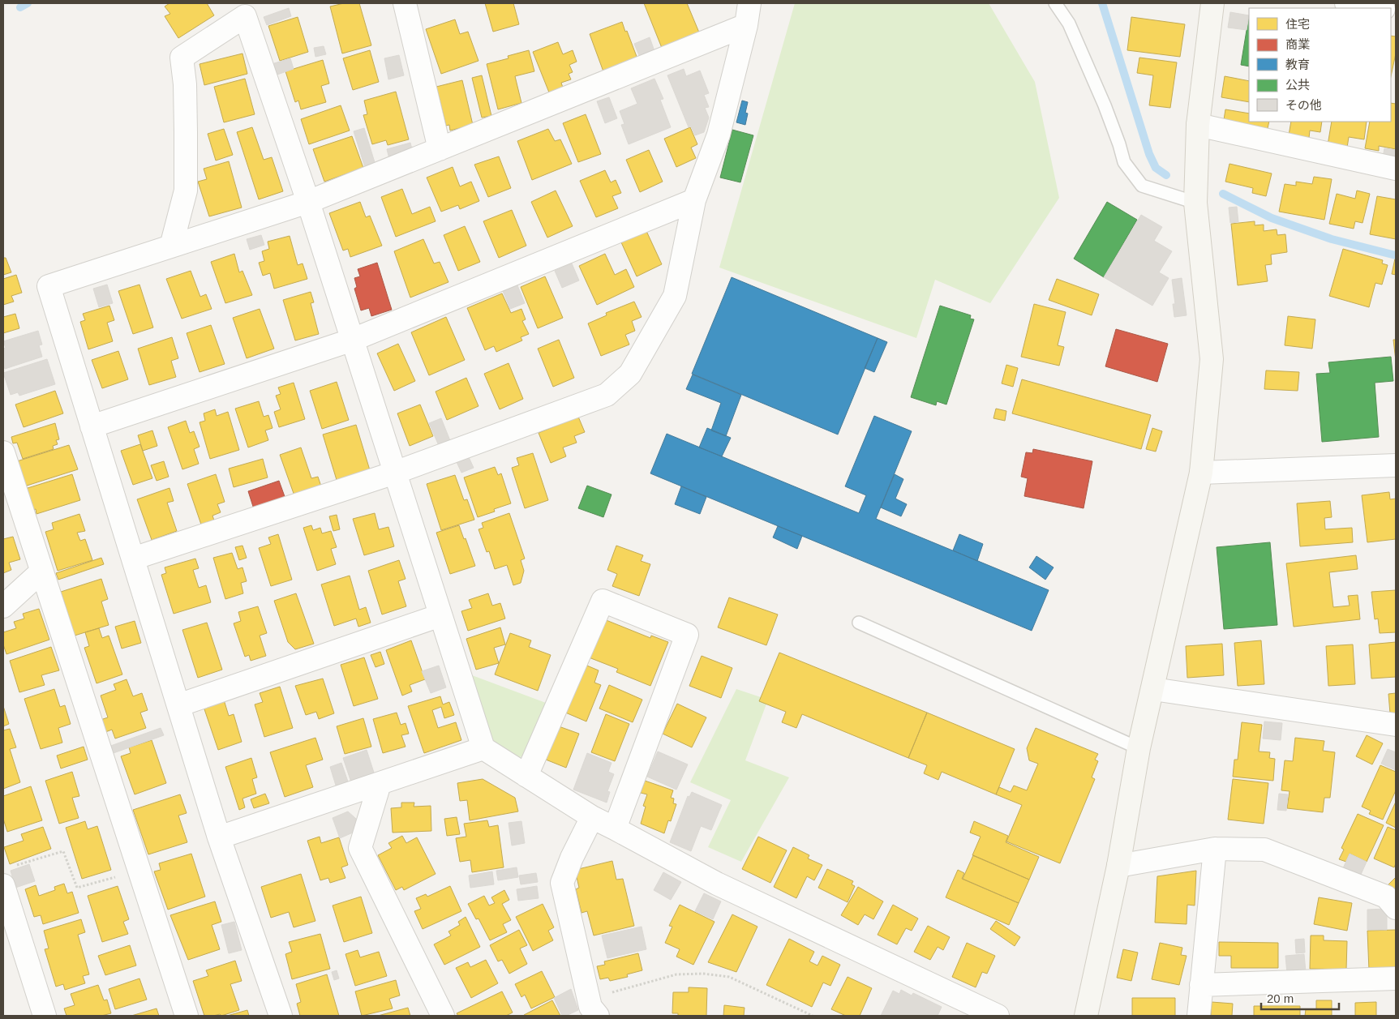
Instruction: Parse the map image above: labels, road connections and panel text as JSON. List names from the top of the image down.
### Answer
{
  "legend": [
    "住宅",
    "商業",
    "教育",
    "公共",
    "その他"
  ],
  "scale_bar": "20 m"
}
